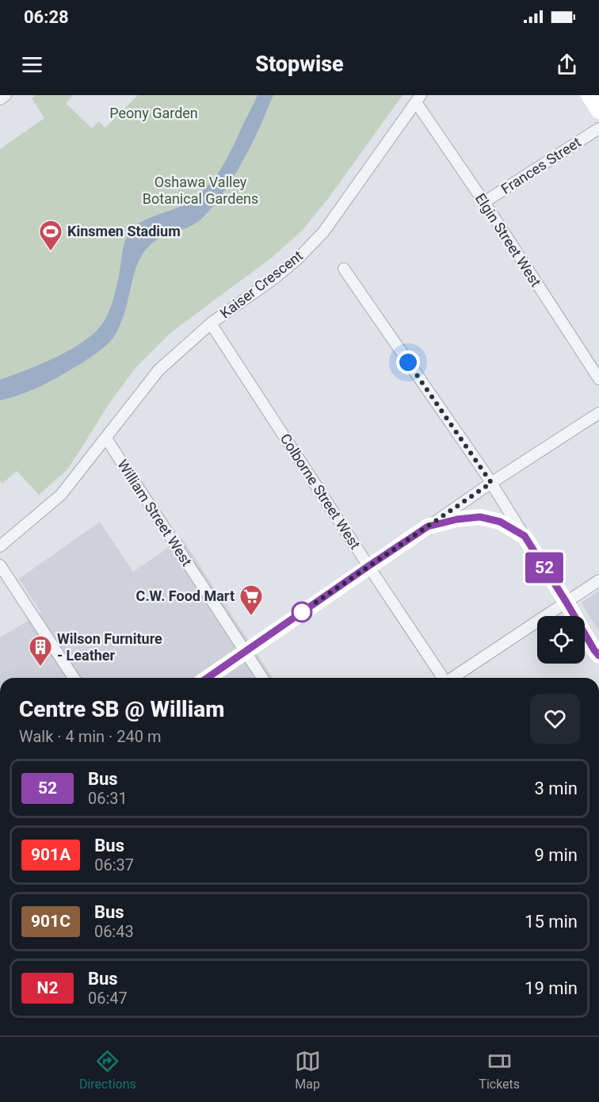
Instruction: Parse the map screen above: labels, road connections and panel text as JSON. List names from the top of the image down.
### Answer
{
  "streets": {
    "street": [
      "Frances Street",
      "Elgin Street West",
      "Kaiser Crescent",
      "Colborne Street West",
      "William Street West"
    ]
  },
  "crossings": [
    ["Frances Street", "Elgin Street West"],
    ["Elgin Street West", "Kaiser Crescent"],
    ["Kaiser Crescent", "Colborne Street West"],
    ["Kaiser Crescent", "William Street West"]
  ],
  "parks": ["Peony Garden", "Oshawa Valley Botanical Gardens"],
  "places": {
    "sports": ["Kinsmen Stadium"],
    "supermarket": ["C.W. Food Mart"],
    "building": ["Wilson Furniture - Leather"]
  },
  "lines": ["bus line 52"],
  "page": {
    "status": "06:28",
    "header": "Stopwise",
    "on_map": "52",
    "heading": ["Centre SB @ William", "Walk · 4 min · 240 m"],
    "list": [
      {
        "mark": "52",
        "name": "Bus",
        "note": "06:31",
        "value": "3 min"
      },
      {
        "mark": "901A",
        "name": "Bus",
        "note": "06:37",
        "value": "9 min"
      },
      {
        "mark": "901C",
        "name": "Bus",
        "note": "06:43",
        "value": "15 min"
      },
      {
        "mark": "N2",
        "name": "Bus",
        "note": "06:47",
        "value": "19 min"
      }
    ],
    "tabs": ["Directions", "Map", "Tickets"]
  }
}
